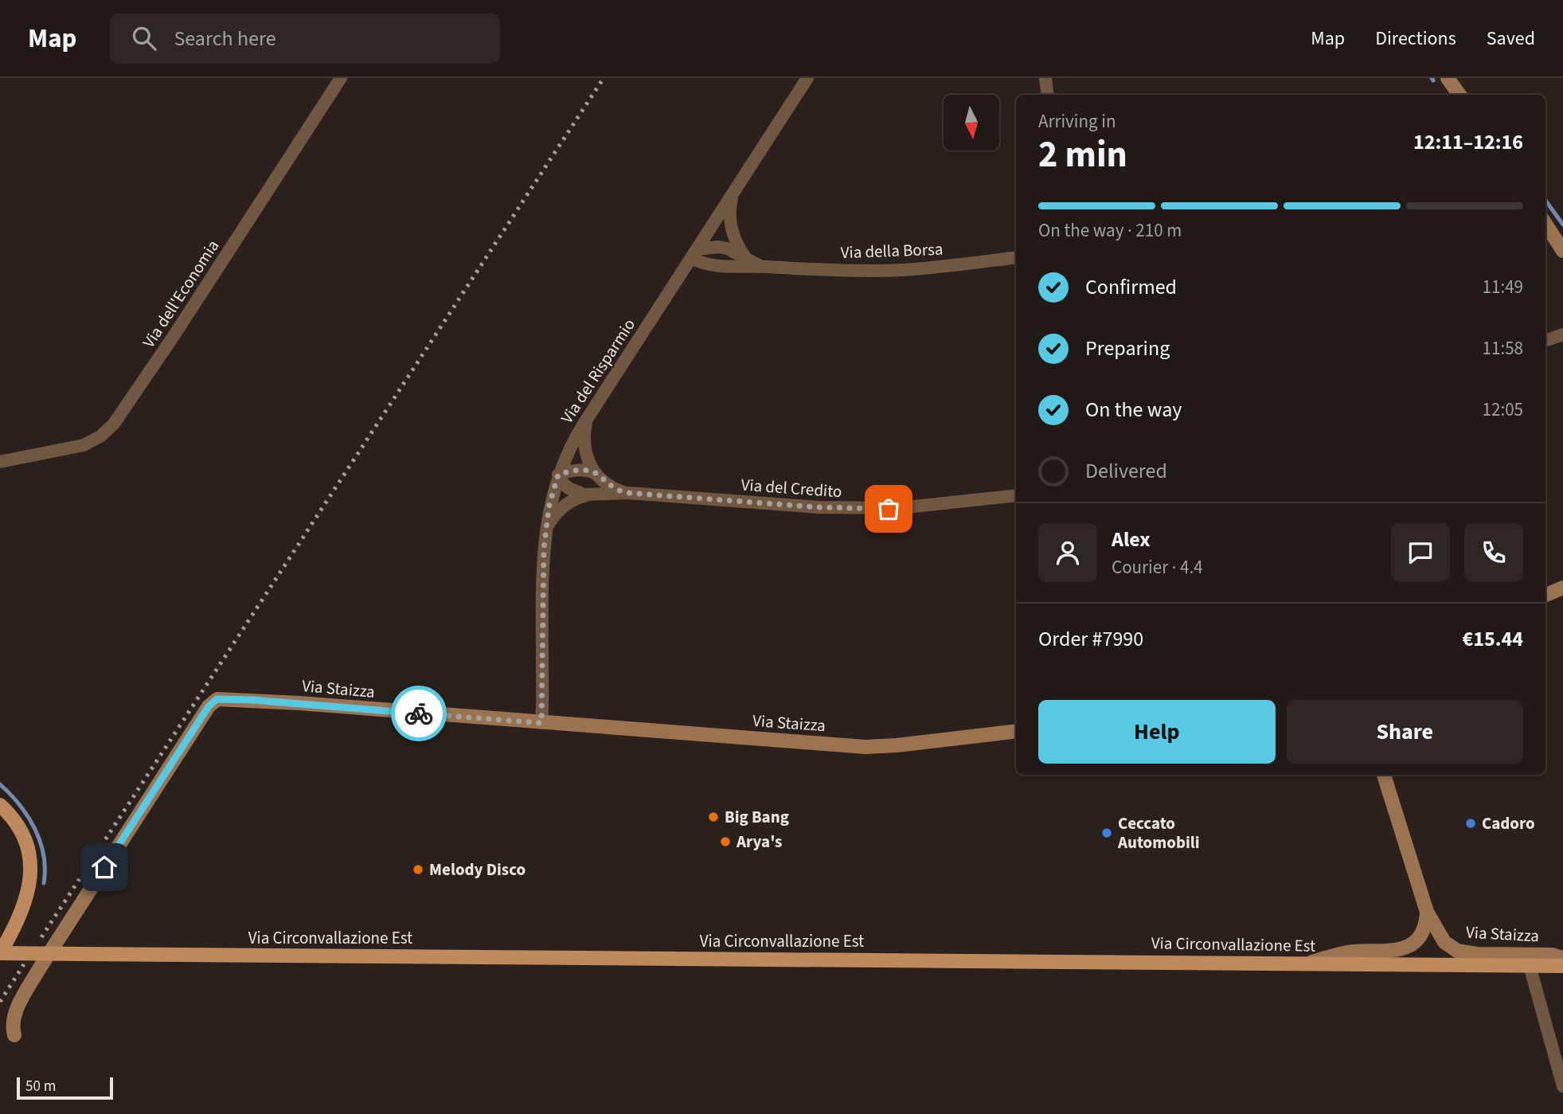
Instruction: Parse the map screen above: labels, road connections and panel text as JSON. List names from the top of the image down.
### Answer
{
  "streets": {
    "main road": ["Via Circonvallazione Est"],
    "street": [
      "Via della Borsa",
      "Via dell'Economia",
      "Via del Risparmio",
      "Via del Credito",
      "Via Staizza"
    ]
  },
  "crossings": [
    ["Via della Borsa", "Via del Risparmio"],
    ["Via del Risparmio", "Via del Credito"],
    ["Via del Risparmio", "Via Staizza"]
  ],
  "places": [
    "Big Bang",
    "Cadoro",
    "Ceccato Automobili",
    "Arya's",
    "Melody Disco"
  ],
  "scale_bar": "50 m",
  "north": "bottom",
  "page": {
    "header": "Map",
    "search": "Search here",
    "nav": ["Map", "Directions", "Saved"],
    "heading": ["2 min", "Arriving in", "12:11–12:16"],
    "panel": [
      "Alex",
      "Courier · 4.4",
      "Order #7990",
      "€15.44"
    ],
    "bar": "On the way · 210 m",
    "list": [
      ["Confirmed", "11:49"],
      ["Preparing", "11:58"],
      ["On the way", "12:05"],
      "Delivered"
    ],
    "buttons": ["Help", "Share"],
    "scale": "50 m"
  }
}
